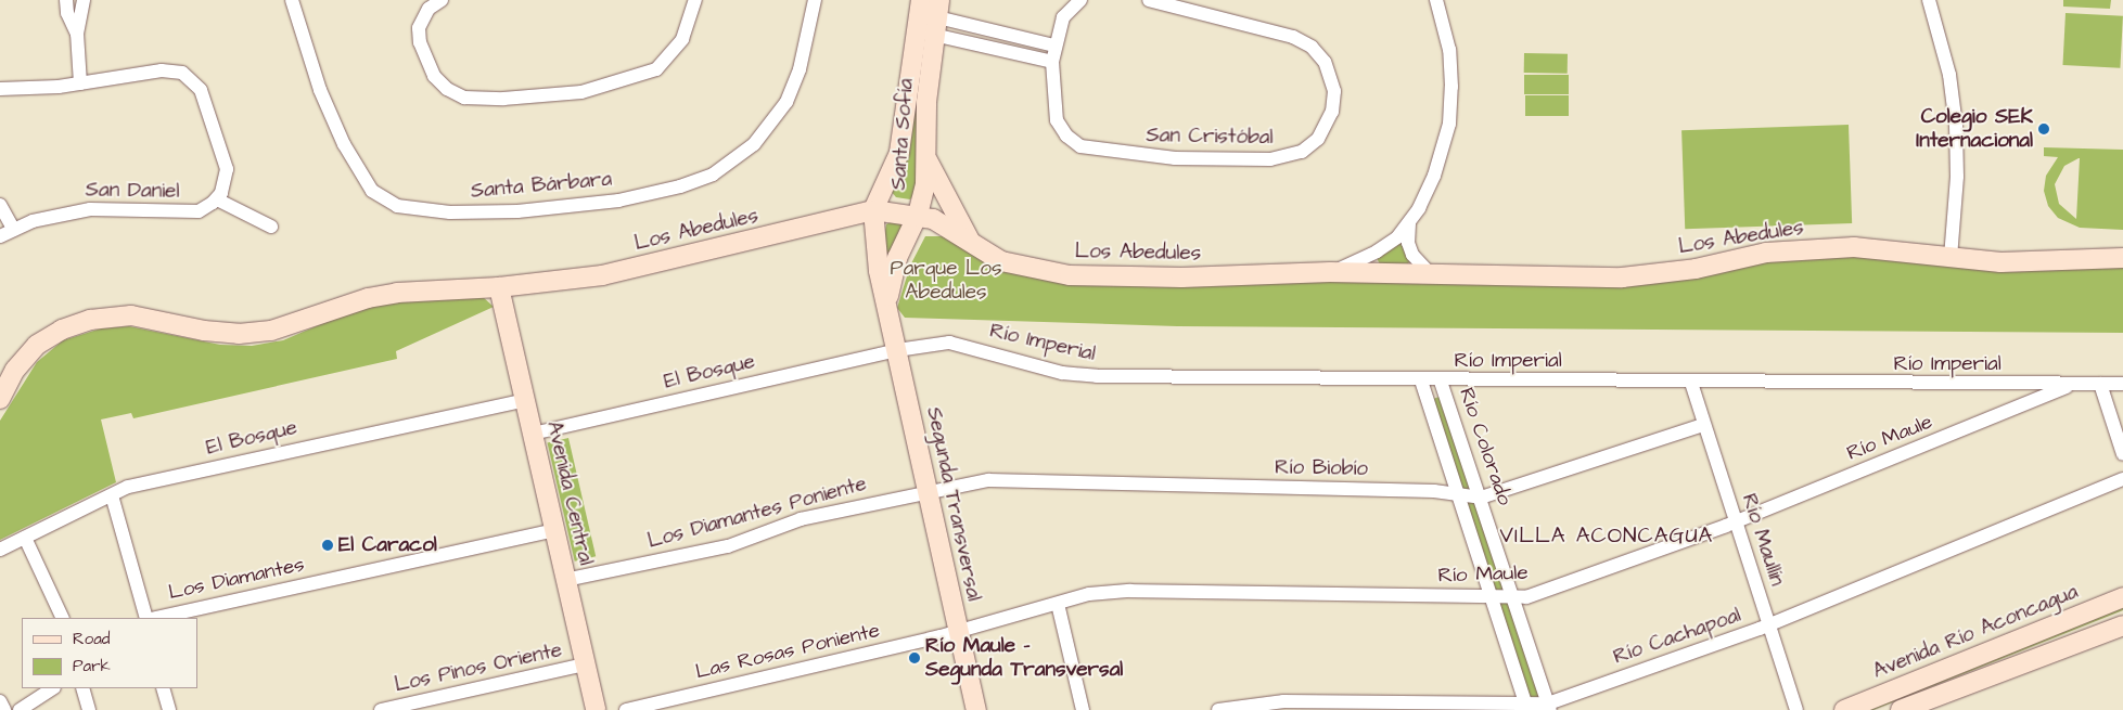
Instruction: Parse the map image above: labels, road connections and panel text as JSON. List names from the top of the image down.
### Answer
{
  "streets": {
    "street": [
      "Santa Sofía",
      "San Cristóbal",
      "Santa Bárbara",
      "San Daniel",
      "Los Abedules",
      "Río Imperial",
      "El Bosque",
      "Río Maule",
      "Río Colorado",
      "Río Biobío",
      "Avenida Central",
      "Segunda Transversal",
      "Los Diamantes Poniente",
      "Río Maullín",
      "Los Diamantes",
      "Avenida Río Aconcagua",
      "Río Cachapoal",
      "Las Rosas Poniente",
      "Los Pinos Oriente"
    ]
  },
  "crossings": [
    ["Santa Sofía", "Los Abedules"],
    ["Santa Sofía", "Segunda Transversal"],
    ["Los Abedules", "Avenida Central"],
    ["Río Imperial", "El Bosque"],
    ["Río Imperial", "Río Maule"],
    ["Río Imperial", "Río Colorado"],
    ["Río Imperial", "Segunda Transversal"],
    ["Río Imperial", "Río Maullín"],
    ["El Bosque", "Avenida Central"],
    ["El Bosque", "Segunda Transversal"],
    ["Río Maule", "Río Colorado"],
    ["Río Maule", "Segunda Transversal"],
    ["Río Maule", "Río Maullín"],
    ["Río Maule", "Las Rosas Poniente"],
    ["Río Colorado", "Río Biobío"],
    ["Río Colorado", "Río Cachapoal"],
    ["Río Biobío", "Segunda Transversal"],
    ["Río Biobío", "Los Diamantes Poniente"],
    ["Río Biobío", "Río Maullín"],
    ["Avenida Central", "Los Diamantes Poniente"],
    ["Avenida Central", "Los Diamantes"],
    ["Avenida Central", "Los Pinos Oriente"],
    ["Segunda Transversal", "Los Diamantes Poniente"],
    ["Segunda Transversal", "Las Rosas Poniente"],
    ["Río Maullín", "Río Cachapoal"]
  ],
  "districts": ["VILLA ACONCAGUA"],
  "parks": ["Parque Los Abedules"],
  "places": ["Colegio SEK Internacional", "El Caracol", "Río Maule - Segunda Transversal"],
  "legend": ["Road", "Park"]
}
